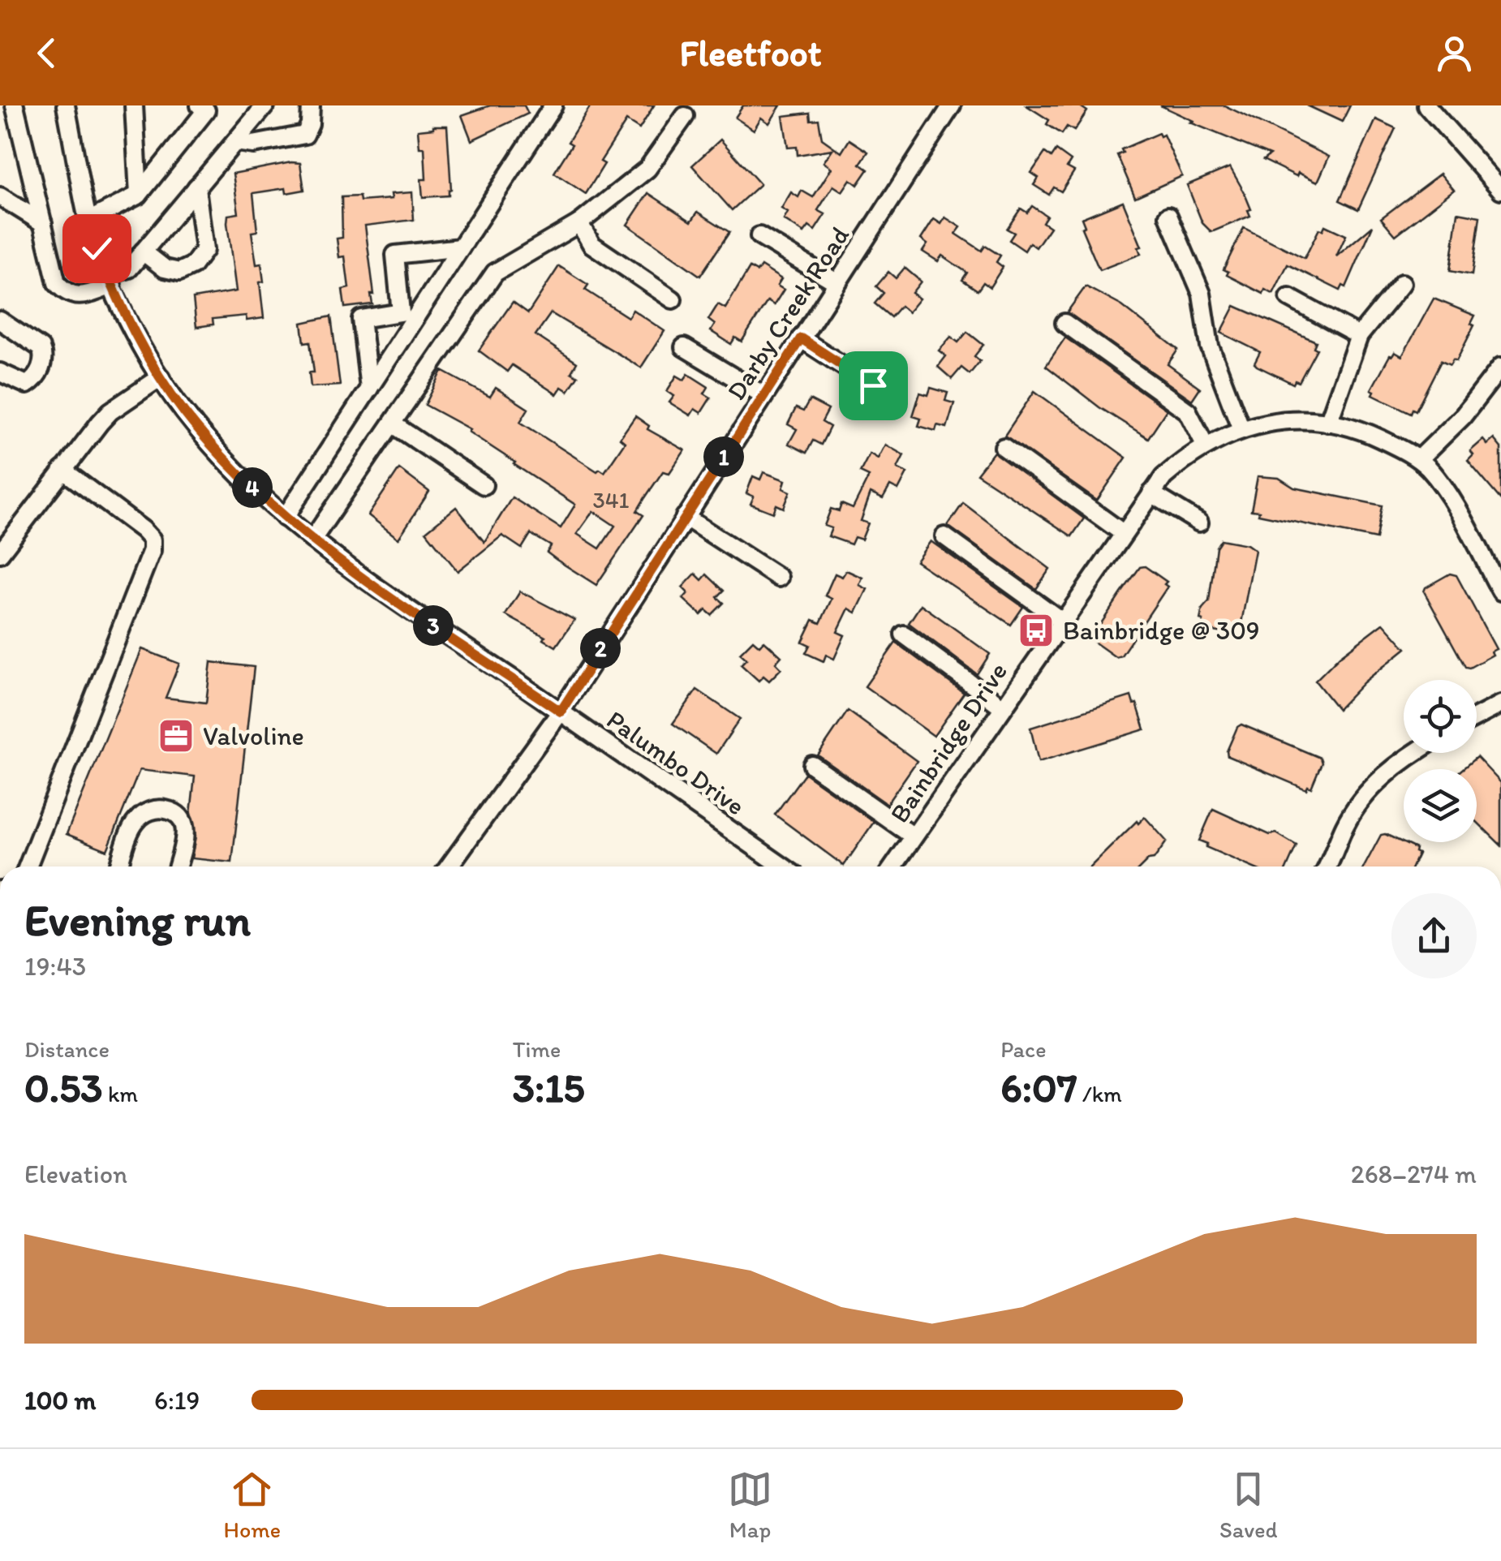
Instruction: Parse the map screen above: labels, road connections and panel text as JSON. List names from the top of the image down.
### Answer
{
  "streets": {
    "street": ["Darby Creek Road", "Bainbridge Drive", "Palumbo Drive"]
  },
  "crossings": [
    ["Darby Creek Road", "Palumbo Drive"]
  ],
  "places": {
    "bus stop": ["Bainbridge @ 309"],
    "office": ["Valvoline"]
  },
  "house_numbers": ["341"],
  "page": {
    "header": "Fleetfoot",
    "pins": [
      "1",
      "4",
      "3",
      "2"
    ],
    "heading": ["Evening run", "19:43"],
    "stats": [
      ["Distance", "0.53 km"],
      ["Time", "3:15"],
      ["Pace", "6:07 /km"]
    ],
    "chart": ["Elevation", "268–274 m"],
    "list": [
      {
        "name": "100 m",
        "note": "6:19"
      }
    ],
    "tabs": ["Home", "Map", "Saved"]
  }
}
